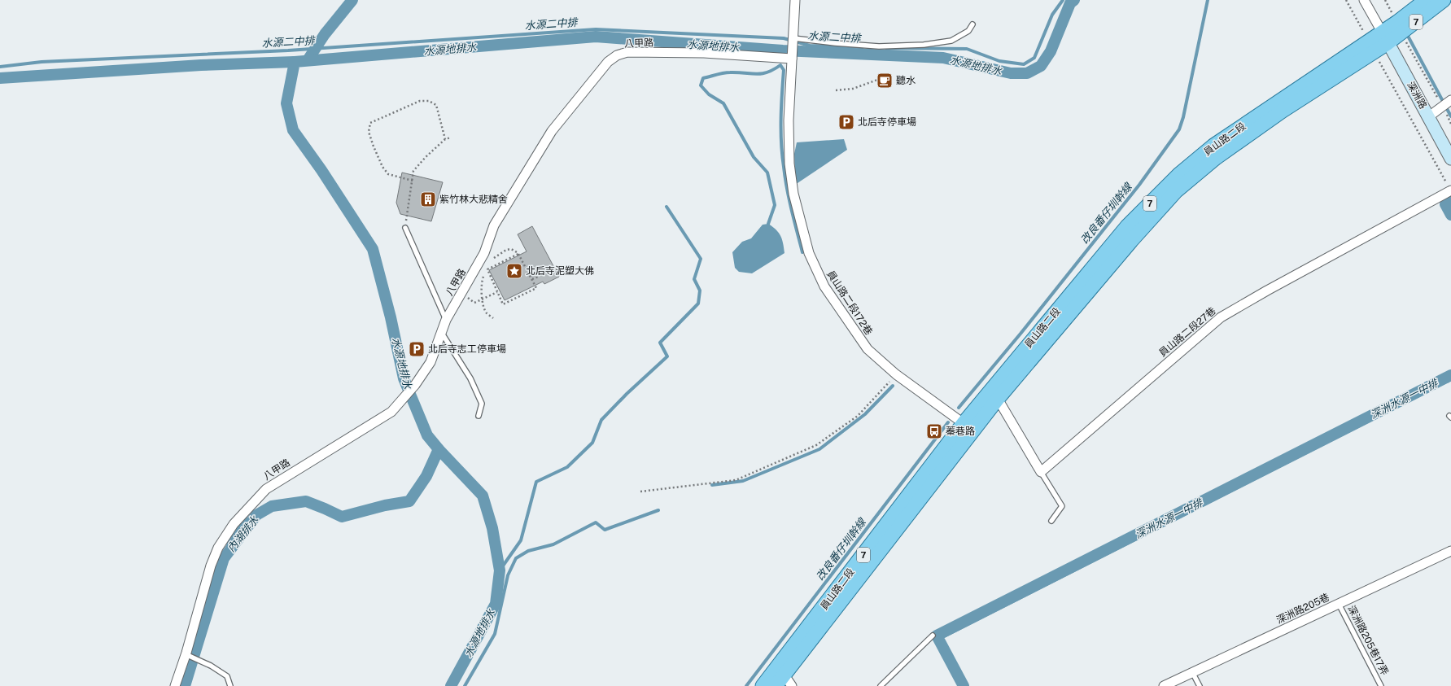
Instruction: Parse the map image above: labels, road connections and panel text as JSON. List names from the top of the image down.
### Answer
{
  "streets": {
    "main road": ["7", "員山路二段"],
    "street": [
      "八甲路",
      "深洲路",
      "員山路二段172巷",
      "員山路二段27巷",
      "深洲路205巷"
    ],
    "lane": ["深洲路205巷17弄"]
  },
  "crossings": [
    ["7", "深洲路"],
    ["7", "員山路二段"],
    ["八甲路", "員山路二段172巷"],
    ["深洲路", "員山路二段"],
    ["員山路二段", "員山路二段172巷"],
    ["深洲路205巷", "深洲路205巷17弄"]
  ],
  "water": [
    "水源二中排",
    "水源地排水",
    "改良番仔圳幹線",
    "深洲水源一中排",
    "內湖排水"
  ],
  "places": {
    "cafe": ["聽水"],
    "parking": ["北后寺停車場", "北后寺志工停車場"],
    "building": ["紫竹林大悲精舍"],
    "place": ["北后寺泥塑大佛"],
    "bus stop": ["蓁巷路"]
  }
}
